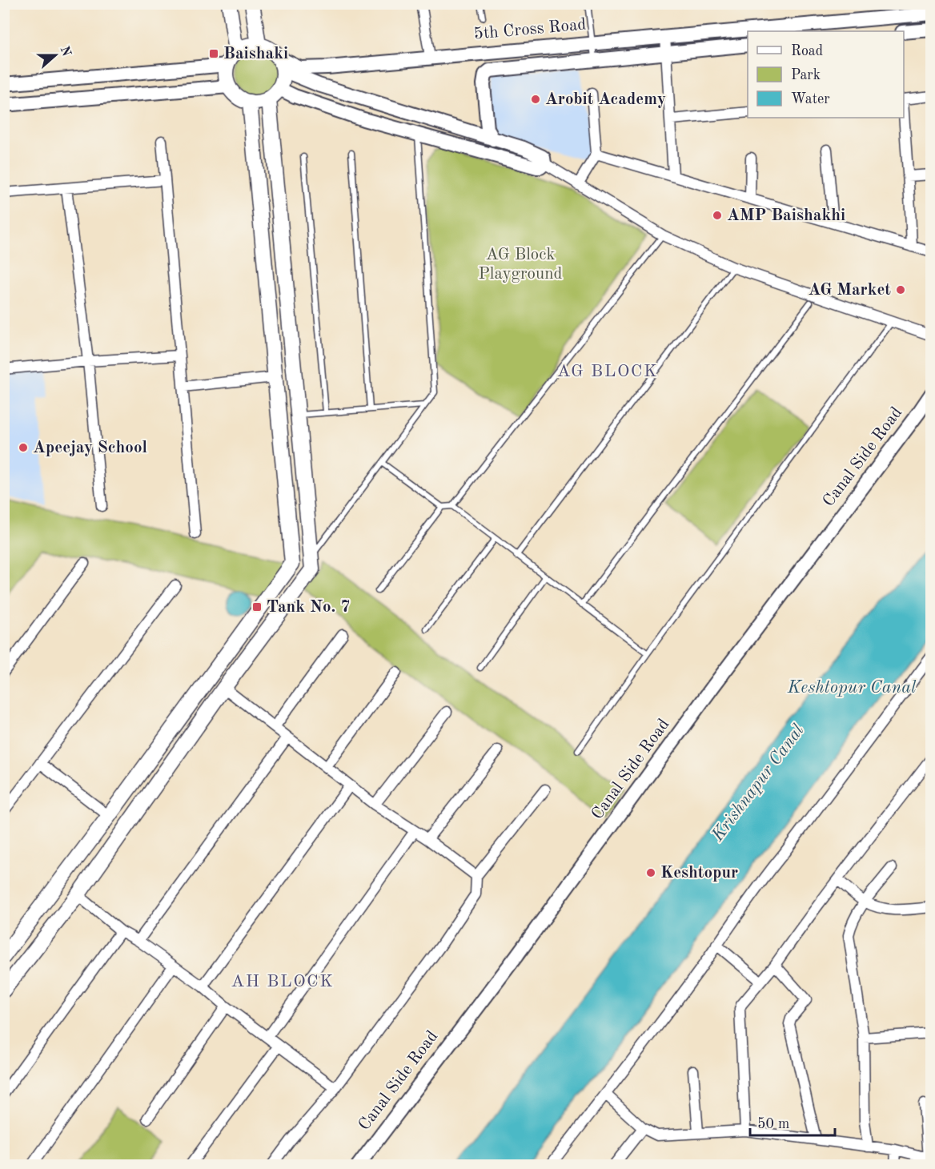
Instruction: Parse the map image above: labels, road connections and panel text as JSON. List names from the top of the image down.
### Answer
{
  "streets": {
    "street": ["5th Cross Road", "Canal Side Road"]
  },
  "districts": ["AG BLOCK", "AH BLOCK"],
  "water": ["Keshtopur Canal", "Krishnapur Canal"],
  "parks": ["AG Block Playground"],
  "places": {
    "transit": ["Baishaki", "Tank No. 7"],
    "other": [
      "Arobit Academy",
      "AMP Baishakhi",
      "AG Market",
      "Apeejay School",
      "Keshtopur"
    ]
  },
  "legend": ["Road", "Park", "Water"],
  "scale_bar": "50 m",
  "north": "right"
}
